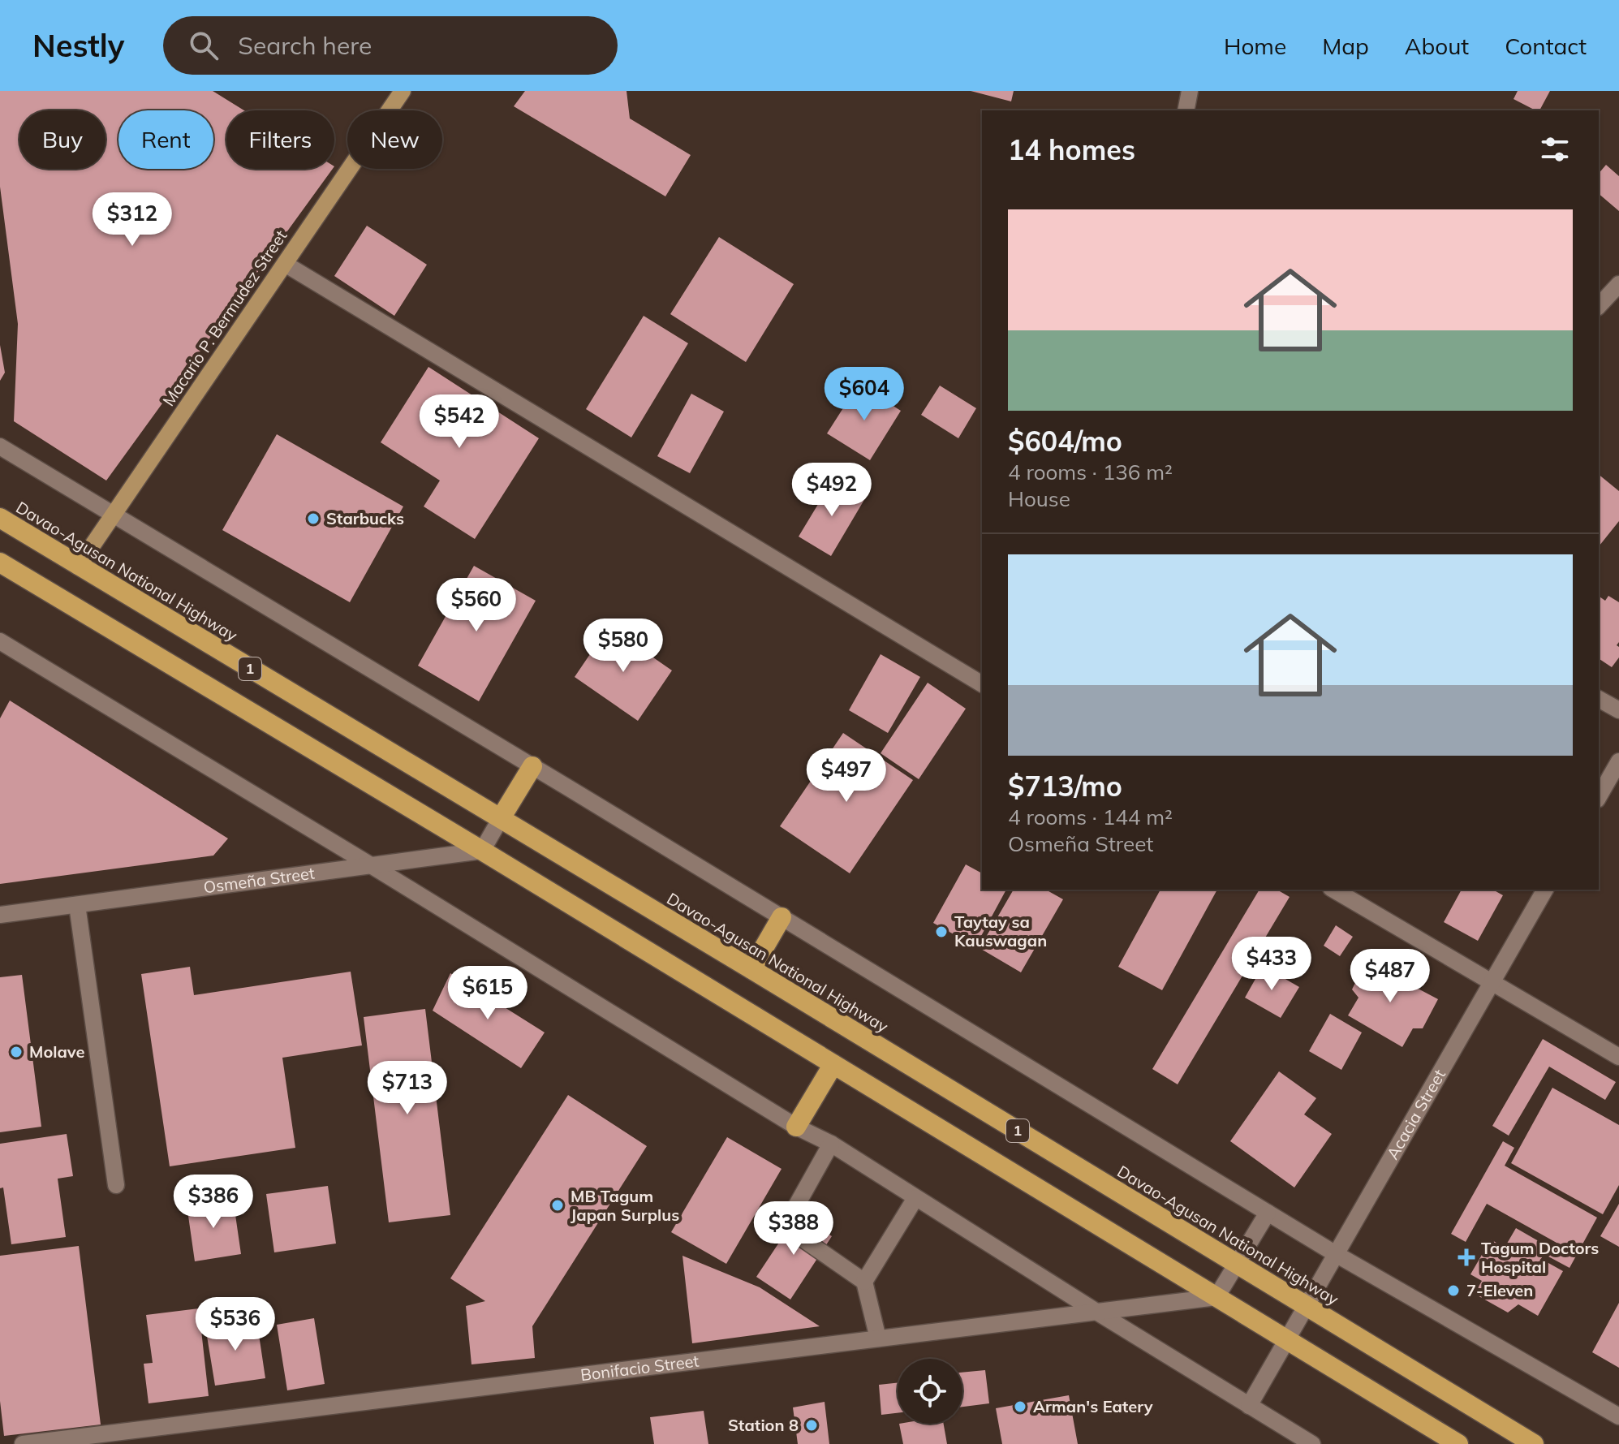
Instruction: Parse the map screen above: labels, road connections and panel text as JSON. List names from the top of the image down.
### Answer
{
  "streets": {
    "highway": ["Davao-Agusan National Highway", "1"],
    "main road": ["Macario P. Bermudez Street"],
    "street": ["Osmeña Street", "Acacia Street", "Bonifacio Street"]
  },
  "crossings": [
    ["Macario P. Bermudez Street", "Davao-Agusan National Highway"],
    ["Davao-Agusan National Highway", "Acacia Street"],
    ["1", "Osmeña Street"],
    ["1", "Acacia Street"],
    ["1", "Bonifacio Street"]
  ],
  "places": {
    "other": [
      "Starbucks",
      "Taytay sa Kauswagan",
      "Molave",
      "MB Tagum Japan Surplus",
      "7-Eleven",
      "Arman's Eatery",
      "Station 8"
    ],
    "health": ["Tagum Doctors Hospital"]
  },
  "page": {
    "header": "Nestly",
    "search": "Search here",
    "nav": [
      "Home",
      "Map",
      "About",
      "Contact"
    ],
    "chip": [
      "Buy",
      "Rent",
      "Filters",
      "New"
    ],
    "heading": "14 homes",
    "list": [
      {
        "name": "$604/mo",
        "note": "4 rooms · 136 m² · House"
      },
      {
        "name": "$713/mo",
        "note": "4 rooms · 144 m² · Osmeña Street"
      }
    ],
    "price": [
      "$312",
      "$604",
      "$542",
      "$492",
      "$560",
      "$580",
      "$497",
      "$433",
      "$487",
      "$615",
      "$713",
      "$386",
      "$388",
      "$536"
    ]
  }
}
